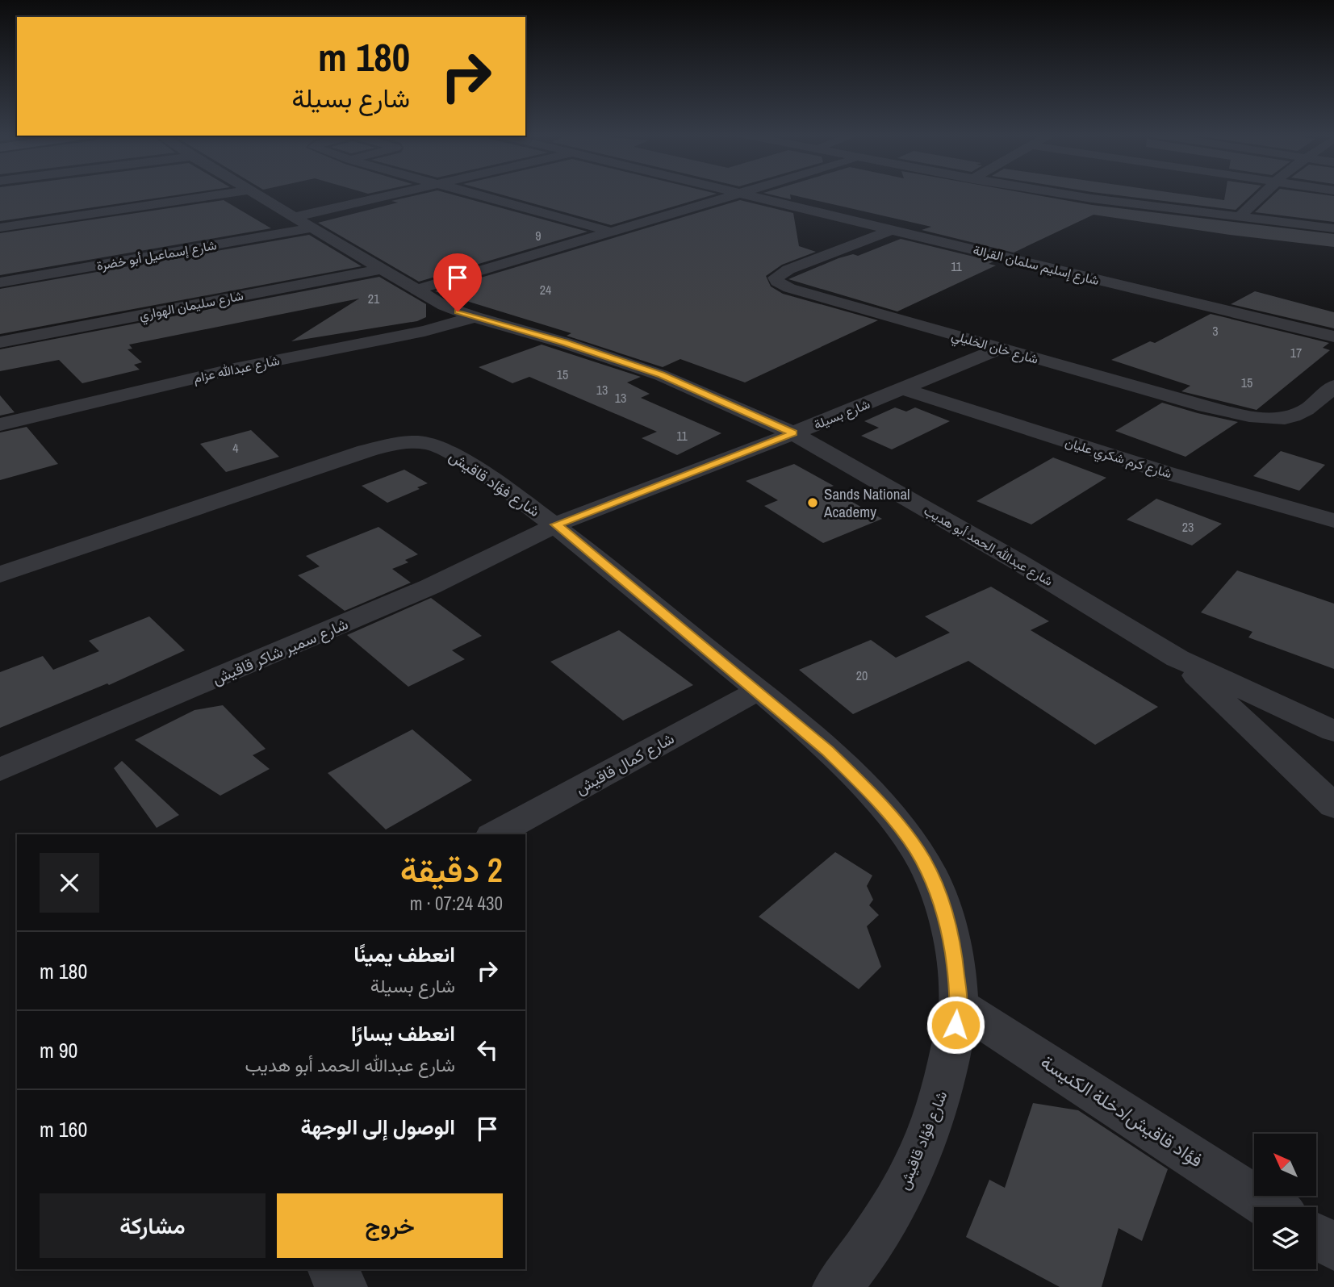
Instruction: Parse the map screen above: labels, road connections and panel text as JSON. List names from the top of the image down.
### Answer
{
  "streets": {
    "street": [
      "شارع إسماعيل أبو خضرة",
      "شارع إسليم سلمان القرالة",
      "شارع سليمان الهواري",
      "شارع خان الخليلي",
      "شارع عبدالله عزام",
      "شارع بسيلة",
      "شارع كرم شكري عليان",
      "شارع فؤاد قاقيش",
      "شارع عبدالله الحمد أبو هديب",
      "شارع سمير شاكر قاقيش",
      "شارع كمال قاقيش",
      "فؤاد قاقيش/دخلة الكنيسة"
    ]
  },
  "crossings": [
    ["شارع إسماعيل أبو خضرة", "شارع عبدالله الحمد أبو هديب"],
    ["شارع إسليم سلمان القرالة", "شارع خان الخليلي"],
    ["شارع سليمان الهواري", "شارع عبدالله الحمد أبو هديب"],
    ["شارع خان الخليلي", "شارع بسيلة"],
    ["شارع عبدالله عزام", "شارع عبدالله الحمد أبو هديب"],
    ["شارع بسيلة", "شارع كرم شكري عليان"],
    ["شارع بسيلة", "شارع فؤاد قاقيش"],
    ["شارع بسيلة", "شارع عبدالله الحمد أبو هديب"],
    ["شارع بسيلة", "شارع سمير شاكر قاقيش"],
    ["شارع فؤاد قاقيش", "شارع سمير شاكر قاقيش"],
    ["شارع فؤاد قاقيش", "شارع كمال قاقيش"],
    ["شارع فؤاد قاقيش", "فؤاد قاقيش/دخلة الكنيسة"]
  ],
  "places": ["Sands National Academy"],
  "house_numbers": [
    "9",
    "11",
    "24",
    "21",
    "3",
    "17",
    "15",
    "15",
    "13",
    "13",
    "11",
    "4",
    "23",
    "20"
  ],
  "north": "top left",
  "page": {
    "turn": ["180 m", "شارع بسيلة"],
    "heading": ["2 دقيقة", "430 m · 07:24"],
    "list": [
      {
        "name": "انعطف يمينًا",
        "note": "شارع بسيلة",
        "value": "180 m"
      },
      {
        "name": "انعطف يسارًا",
        "note": "شارع عبدالله الحمد أبو هديب",
        "value": "90 m"
      },
      {
        "name": "الوصول إلى الوجهة",
        "value": "160 m"
      }
    ],
    "buttons": ["خروج", "مشاركة"]
  }
}
